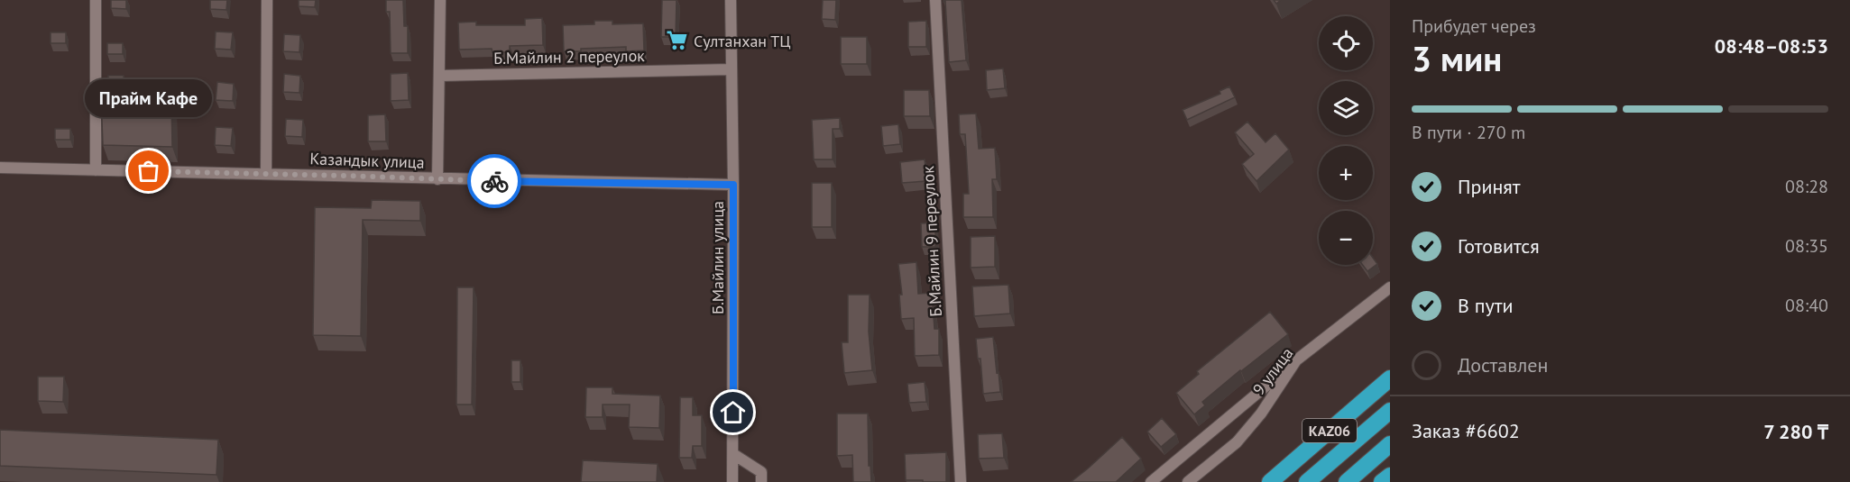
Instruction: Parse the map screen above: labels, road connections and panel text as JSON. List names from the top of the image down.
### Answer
{
  "streets": {
    "highway": ["KАZ06"],
    "street": [
      "Б.Майлин 2 переулок",
      "Казандык улица",
      "Б.Майлин 9 переулок",
      "Б.Майлин улица",
      "9 улица"
    ]
  },
  "crossings": [
    ["Б.Майлин 2 переулок", "Б.Майлин улица"],
    ["Казандык улица", "Б.Майлин улица"]
  ],
  "places": {
    "supermarket": ["Султанхан ТЦ"],
    "other": ["Прайм Кафе"]
  },
  "page": {
    "heading": ["3 мин", "Прибудет через", "08:48–08:53"],
    "panel": ["Заказ #6602", "7 280 ₸"],
    "map_buttons": ["+", "−"],
    "bubble": "Прайм Кафе",
    "bar": "В пути · 270 m",
    "list": [
      ["Принят", "08:28"],
      ["Готовится", "08:35"],
      ["В пути", "08:40"],
      "Доставлен"
    ]
  }
}
